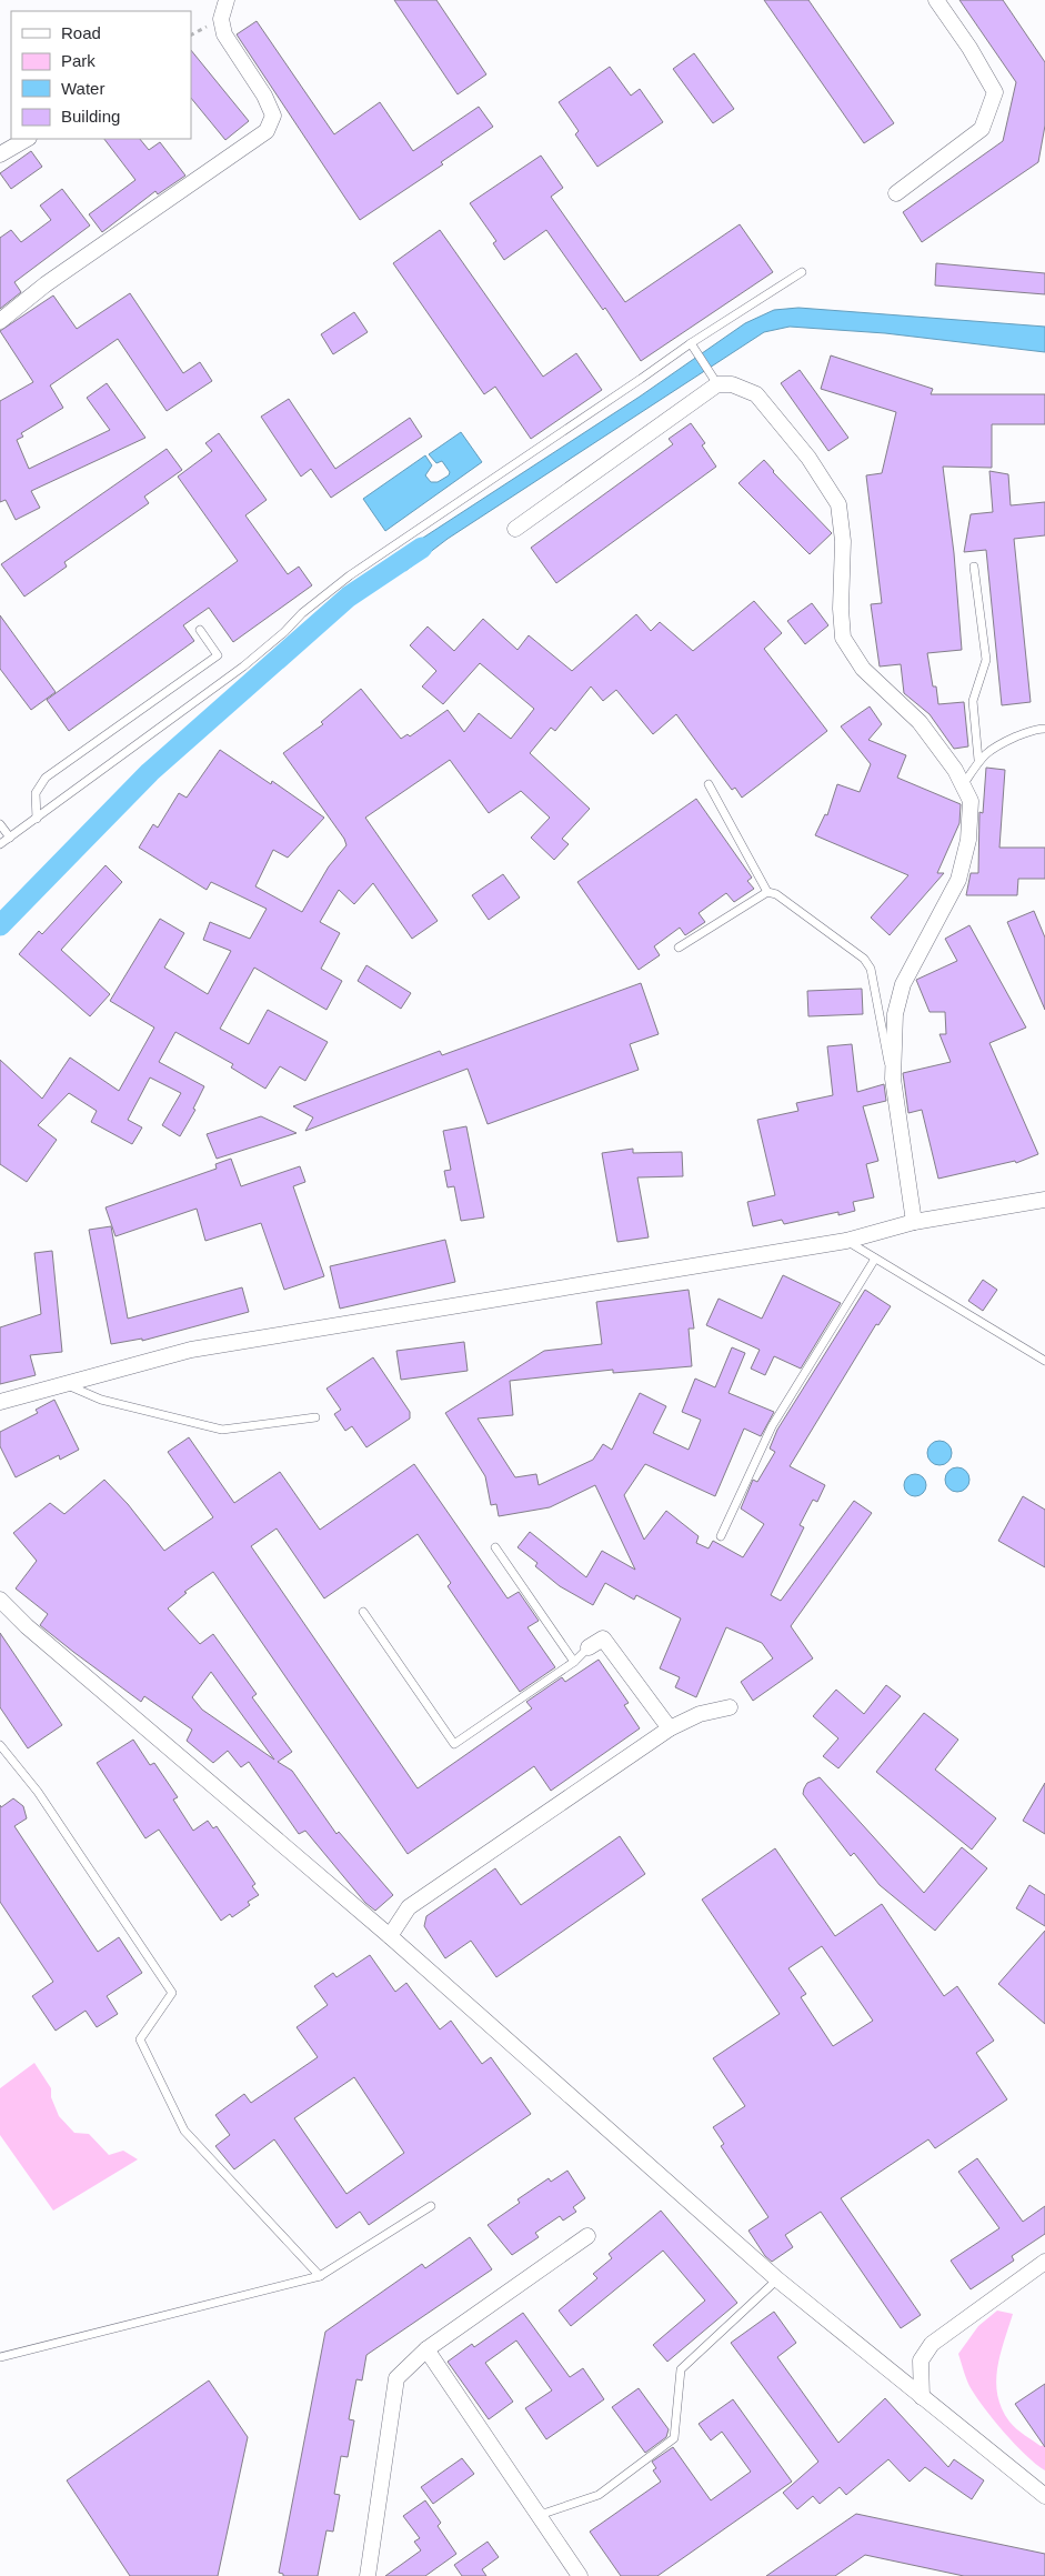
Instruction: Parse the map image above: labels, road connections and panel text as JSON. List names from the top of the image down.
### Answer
{
  "legend": [
    "Road",
    "Park",
    "Water",
    "Building"
  ]
}
